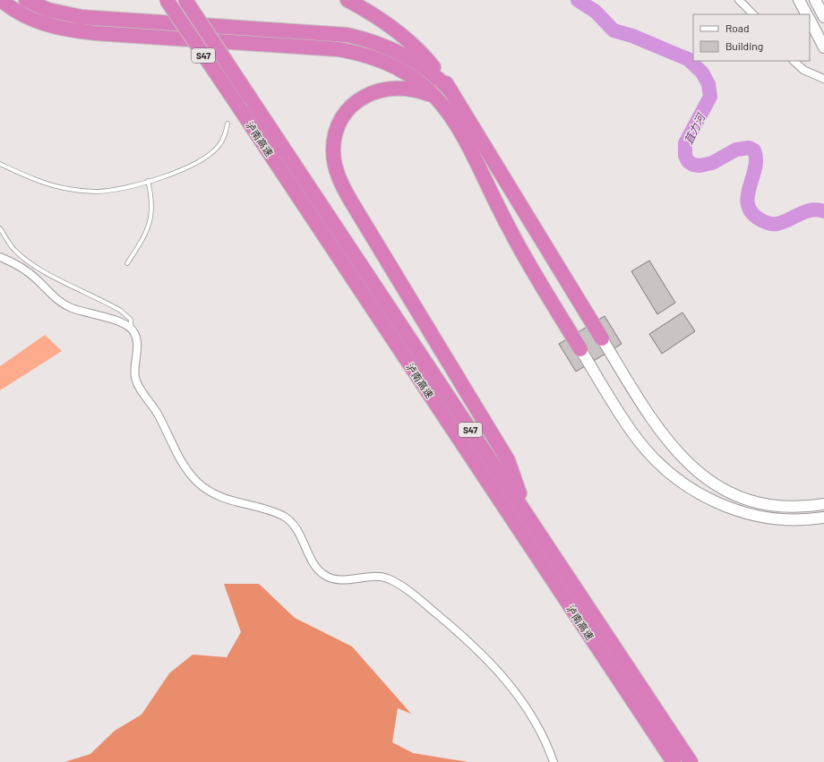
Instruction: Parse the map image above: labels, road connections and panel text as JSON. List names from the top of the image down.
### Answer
{
  "streets": {
    "highway": ["S47", "泸南高速"]
  },
  "water": ["苴力河"],
  "legend": ["Road", "Building"]
}
